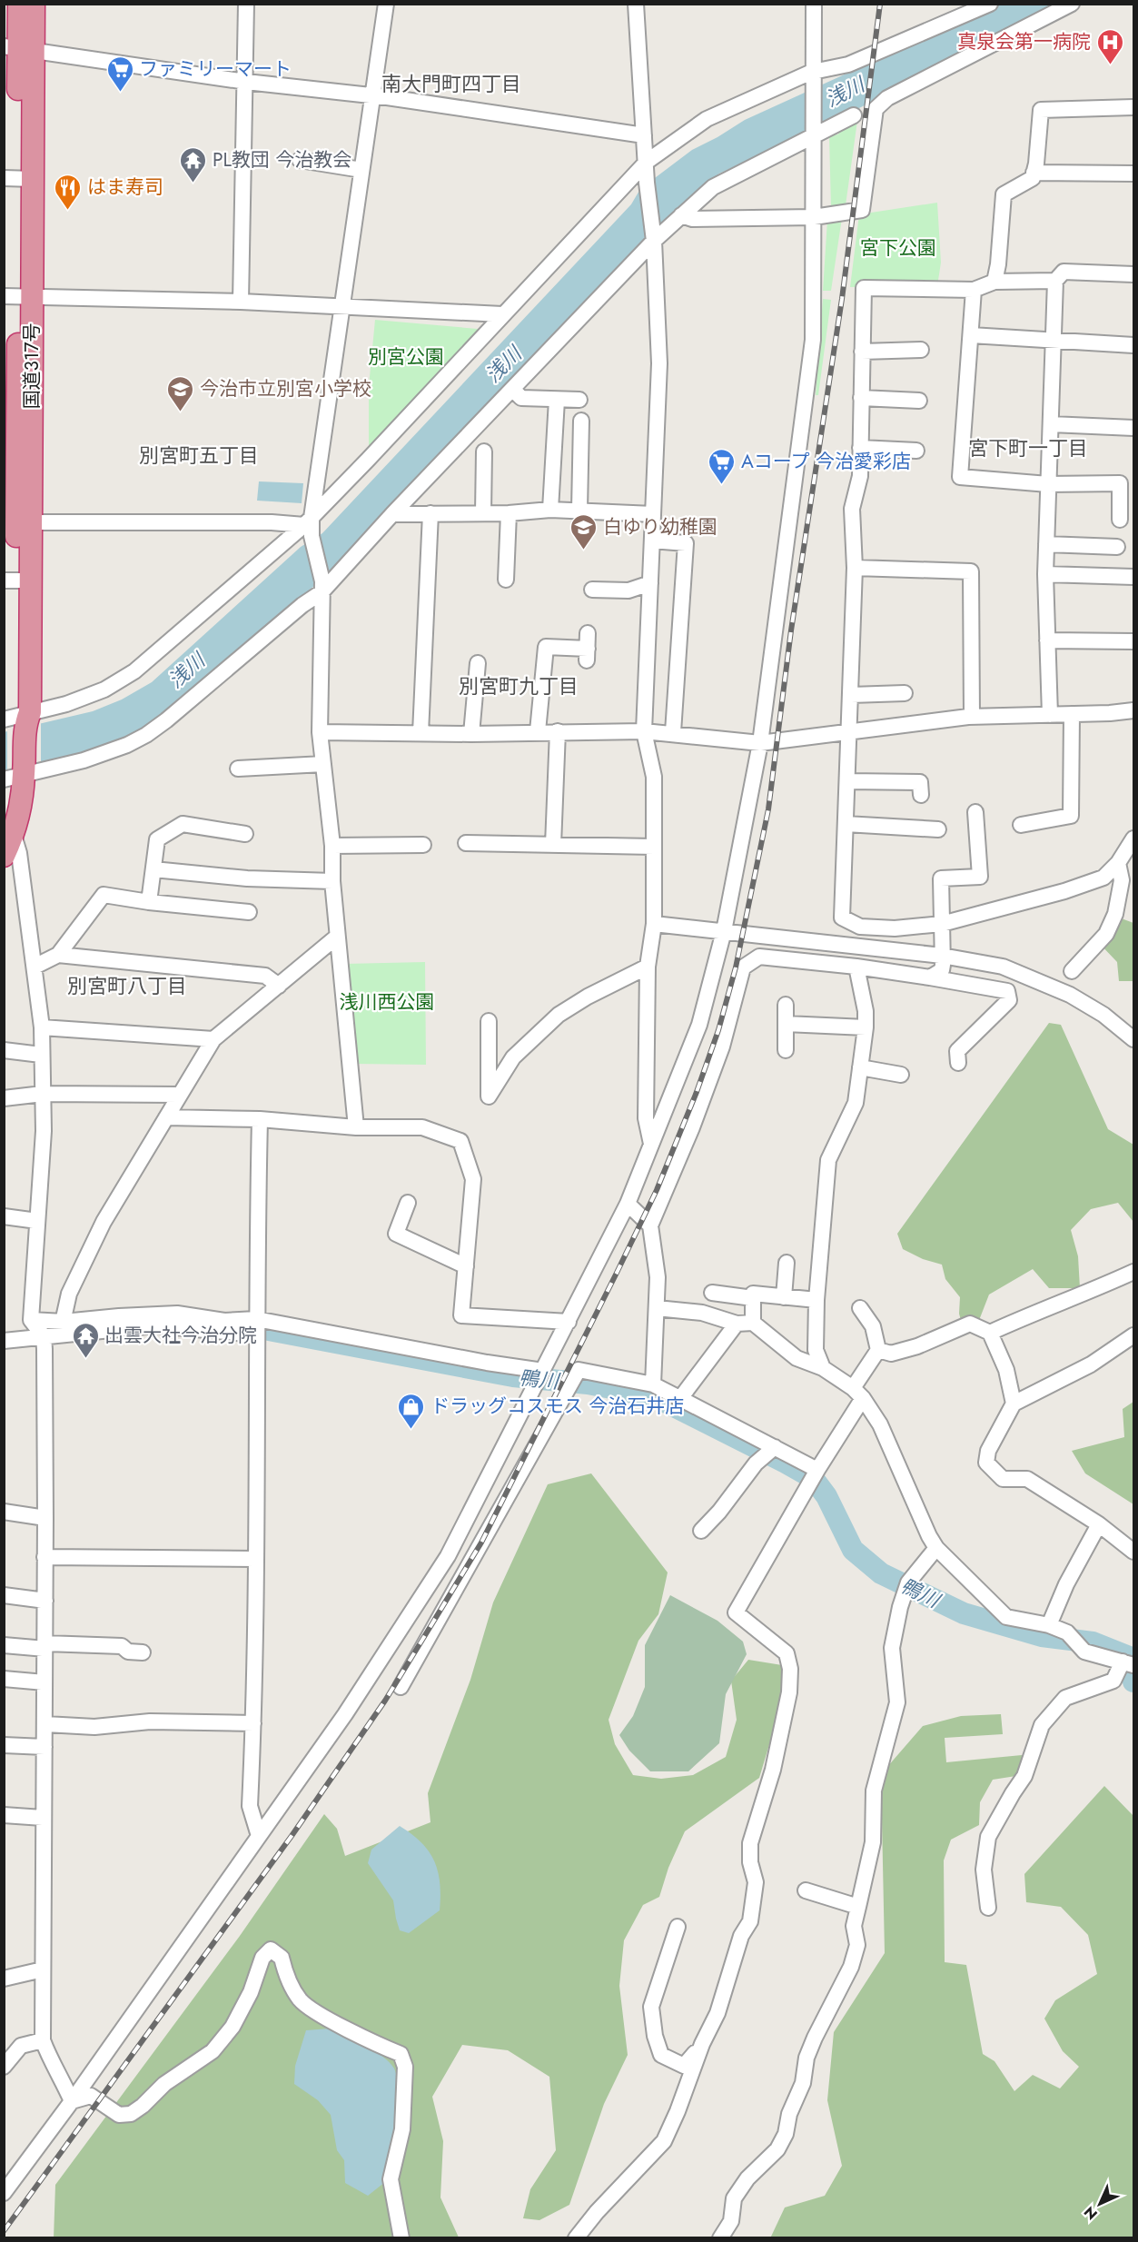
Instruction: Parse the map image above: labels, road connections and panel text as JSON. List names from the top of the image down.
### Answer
{
  "streets": {
    "highway": ["国道317号"]
  },
  "districts": [
    "南大門町四丁目",
    "宮下町一丁目",
    "別宮町五丁目",
    "別宮町九丁目",
    "別宮町八丁目"
  ],
  "water": ["浅川", "鴨川"],
  "parks": ["宮下公園", "別宮公園", "浅川西公園"],
  "places": {
    "hospital": ["真泉会第一病院"],
    "supermarket": ["ファミリーマート", "Aコープ 今治愛彩店"],
    "temple": ["PL教団 今治教会", "出雲大社今治分院"],
    "restaurant": ["はま寿司"],
    "school or university": ["今治市立別宮小学校", "白ゆり幼稚園"],
    "shop": ["ドラッグコスモス 今治石井店"]
  },
  "north": "bottom left"
}
